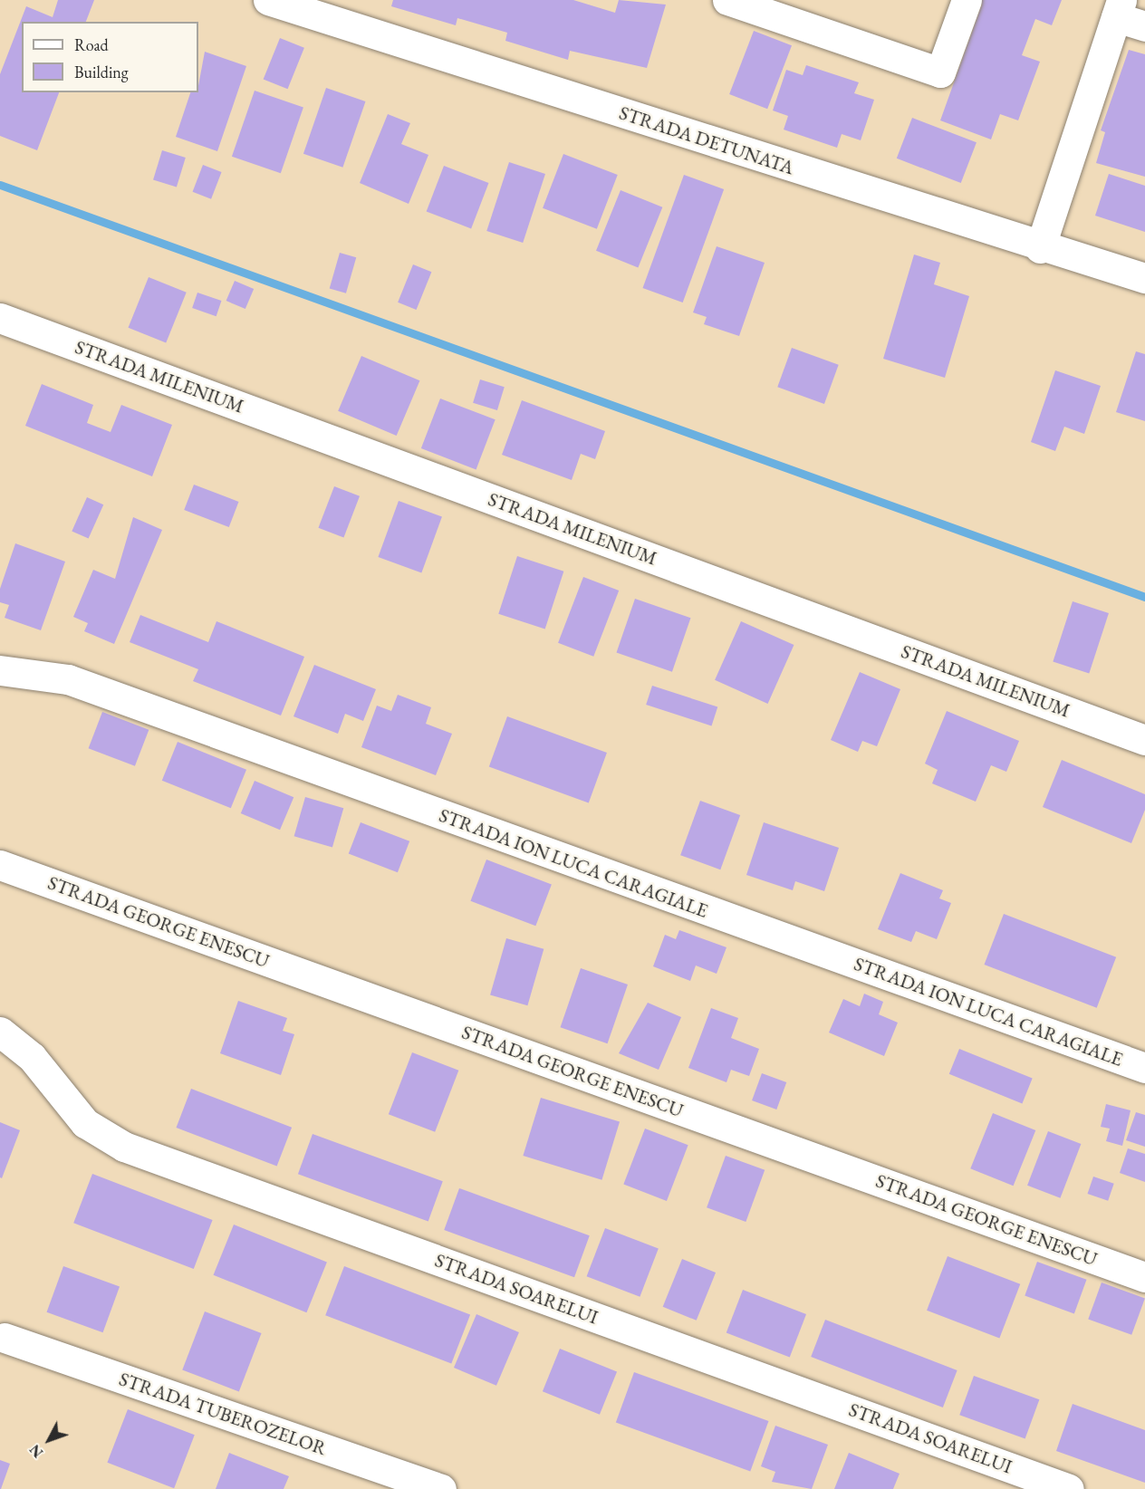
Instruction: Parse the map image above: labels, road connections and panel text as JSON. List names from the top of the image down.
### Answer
{
  "streets": {
    "street": [
      "STRADA DETUNATA",
      "STRADA MILENIUM",
      "STRADA ION LUCA CARAGIALE",
      "STRADA GEORGE ENESCU",
      "STRADA SOARELUI",
      "STRADA TUBEROZELOR"
    ]
  },
  "legend": ["Road", "Building"],
  "north": "bottom left"
}
